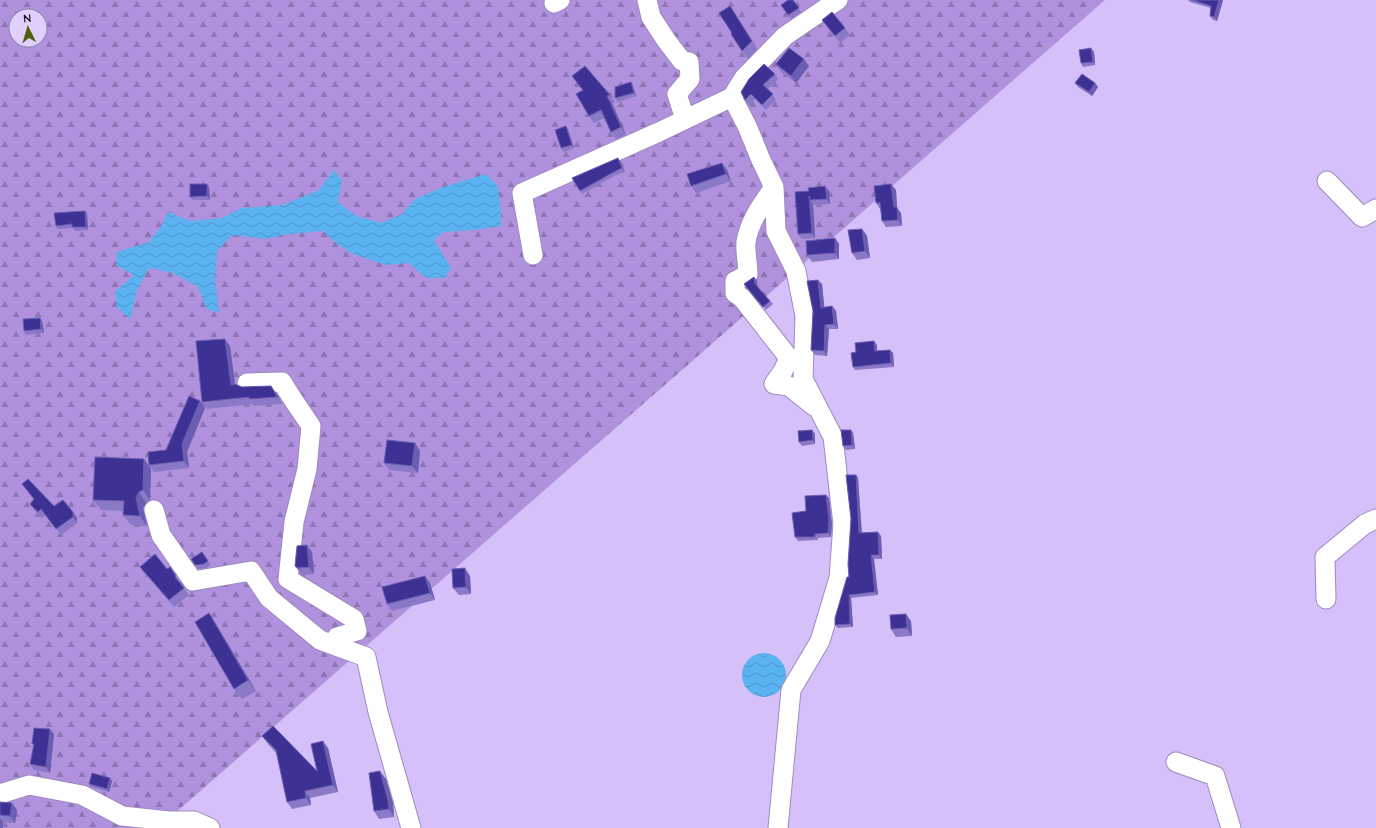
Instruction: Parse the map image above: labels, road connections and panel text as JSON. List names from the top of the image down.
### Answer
{
  "north": "top"
}
